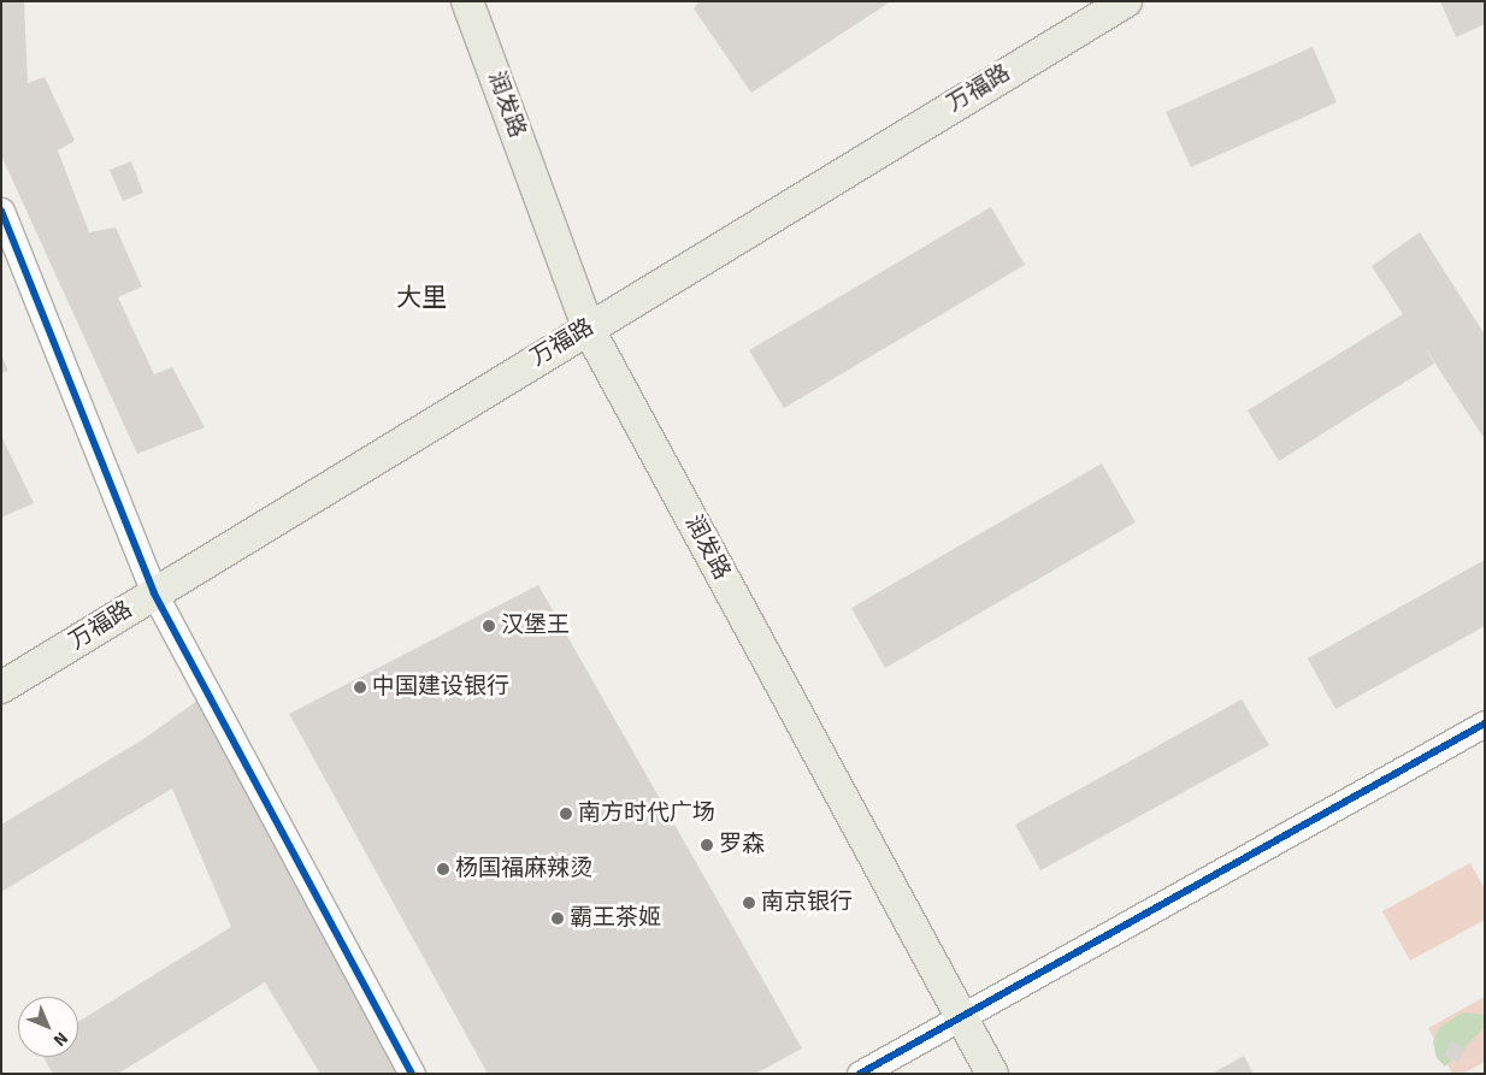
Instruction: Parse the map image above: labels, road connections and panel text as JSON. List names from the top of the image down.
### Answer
{
  "streets": {
    "main road": ["万福路", "润发路"]
  },
  "crossings": [
    ["万福路", "润发路"]
  ],
  "districts": ["大里"],
  "places": [
    "汉堡王",
    "中国建设银行",
    "南方时代广场",
    "罗森",
    "杨国福麻辣烫",
    "南京银行",
    "霸王茶姬"
  ],
  "north": "bottom right"
}
